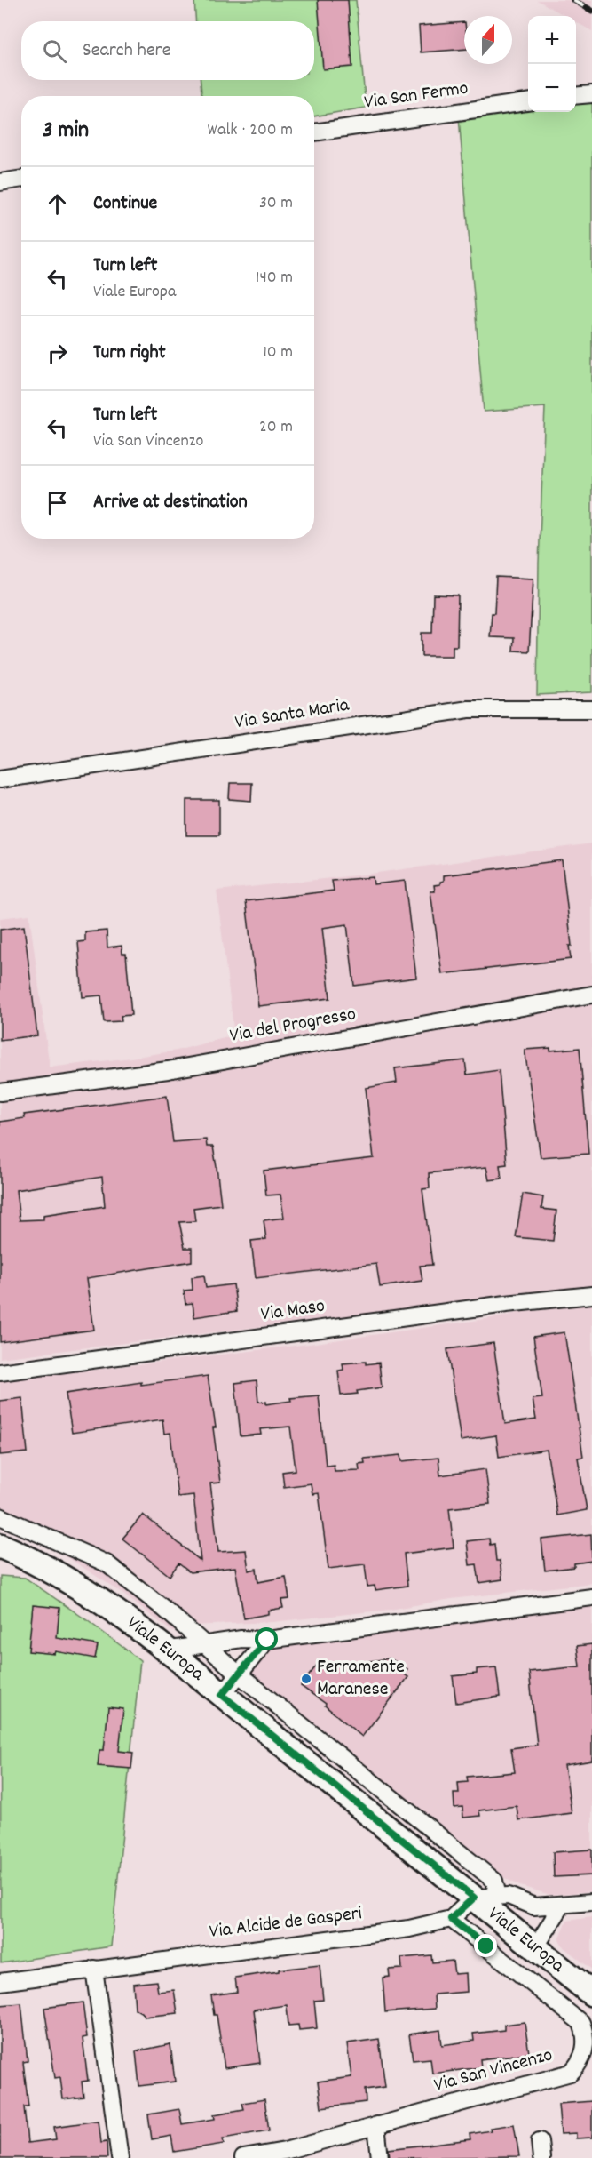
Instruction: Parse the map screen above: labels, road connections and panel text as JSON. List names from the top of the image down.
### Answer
{
  "streets": {
    "main road": ["Viale Europa"],
    "street": [
      "Via San Fermo",
      "Via Santa Maria",
      "Via del Progresso",
      "Via Maso",
      "Via Alcide de Gasperi",
      "Via San Vincenzo"
    ]
  },
  "crossings": [
    ["Viale Europa", "Via Alcide de Gasperi"],
    ["Via Alcide de Gasperi", "Via San Vincenzo"]
  ],
  "places": ["Ferramente Maranese"],
  "north": "top",
  "page": {
    "map_buttons": ["+", "−"],
    "search": "Search here",
    "heading": ["3 min", "Walk · 200 m"],
    "list": [
      ["Continue", "30 m"],
      ["Turn left", "Viale Europa", "140 m"],
      ["Turn right", "10 m"],
      ["Turn left", "Via San Vincenzo", "20 m"],
      "Arrive at destination"
    ]
  }
}
